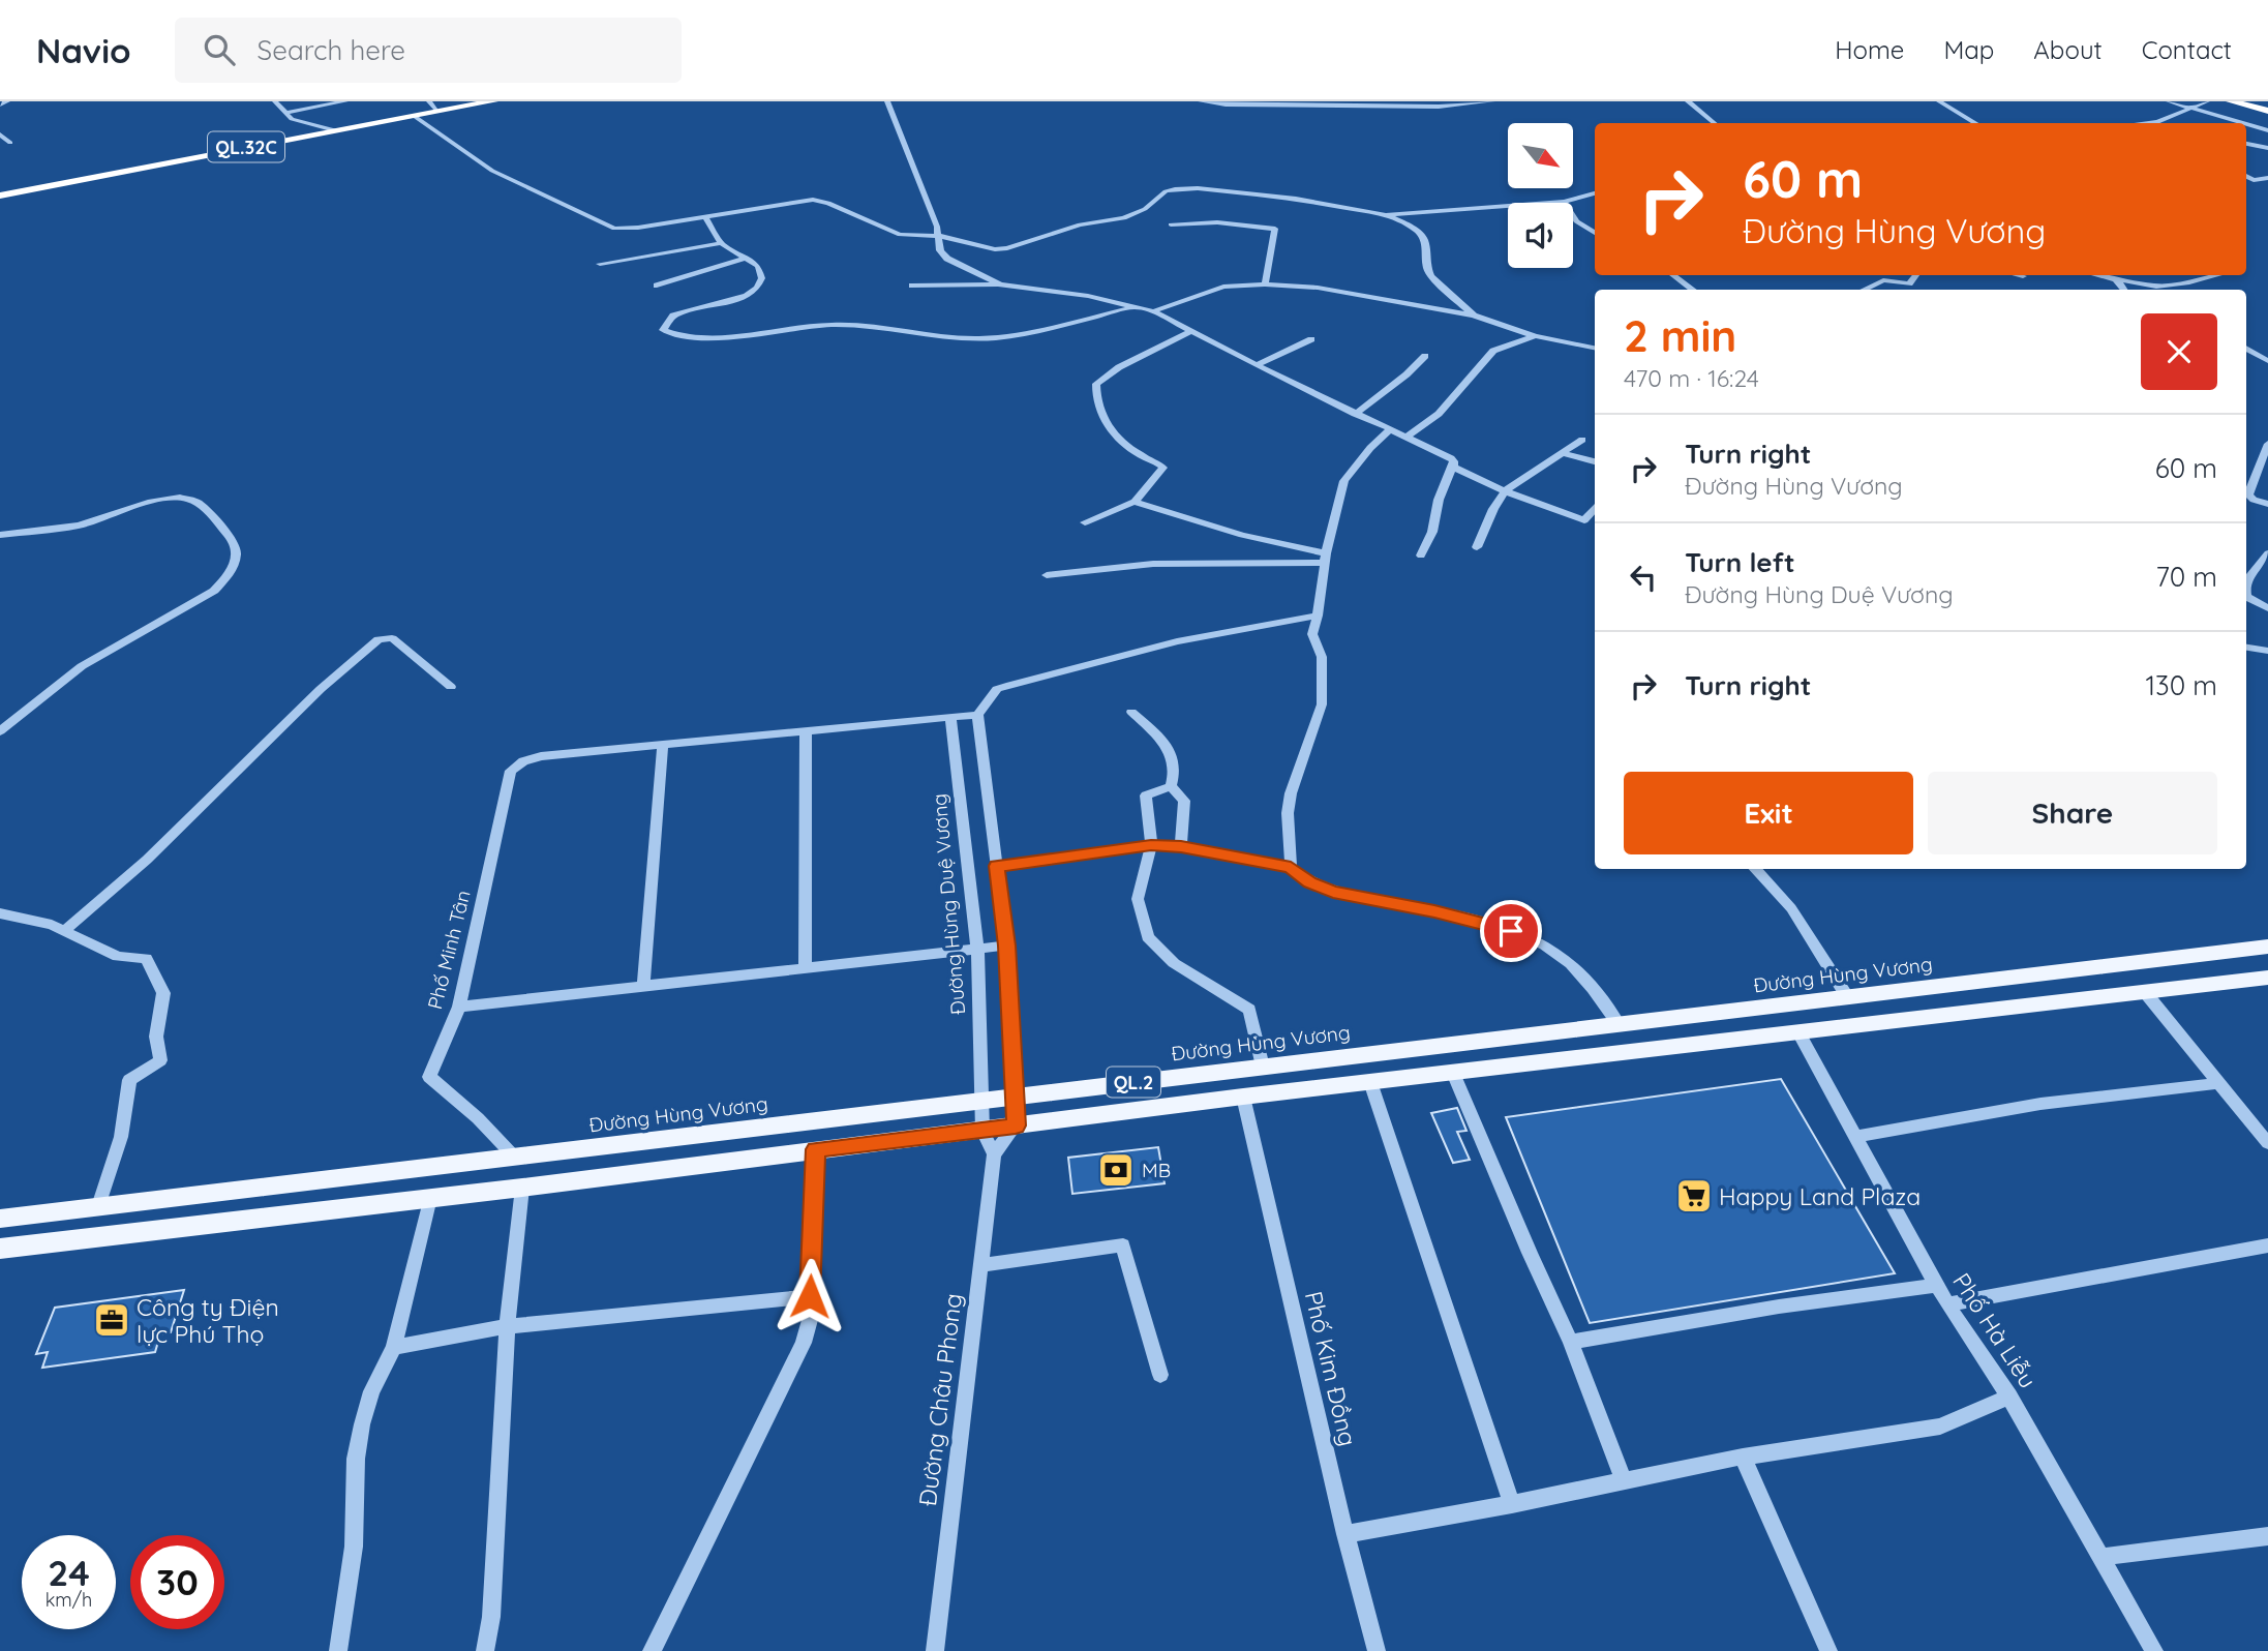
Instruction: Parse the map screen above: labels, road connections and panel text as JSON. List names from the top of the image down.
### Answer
{
  "streets": {
    "highway": ["QL.32C"],
    "main road": ["Đường Hùng Vương", "QL.2"],
    "street": [
      "Đường Hùng Duệ Vương",
      "Phố Minh Tân",
      "Phố Hà Liễu",
      "Phố Kim Đồng",
      "Đường Châu Phong"
    ]
  },
  "crossings": [
    ["Đường Hùng Duệ Vương", "Đường Hùng Vương"],
    ["Đường Hùng Duệ Vương", "QL.2"],
    ["Phố Minh Tân", "Đường Hùng Vương"],
    ["QL.2", "Phố Hà Liễu"],
    ["QL.2", "Phố Kim Đồng"],
    ["QL.2", "Đường Châu Phong"]
  ],
  "places": {
    "bank": ["MB"],
    "supermarket": ["Happy Land Plaza"],
    "office": ["Công ty Điện lực Phú Thọ"]
  },
  "north": "bottom right",
  "page": {
    "header": "Navio",
    "search": "Search here",
    "nav": [
      "Home",
      "Map",
      "About",
      "Contact"
    ],
    "turn": ["60 m", "Đường Hùng Vương"],
    "heading": ["2 min", "470 m · 16:24"],
    "list": [
      {
        "name": "Turn right",
        "note": "Đường Hùng Vương",
        "value": "60 m"
      },
      {
        "name": "Turn left",
        "note": "Đường Hùng Duệ Vương",
        "value": "70 m"
      },
      {
        "name": "Turn right",
        "value": "130 m"
      }
    ],
    "buttons": ["Exit", "Share"],
    "speed": "24 km/h",
    "limit": "30"
  }
}
